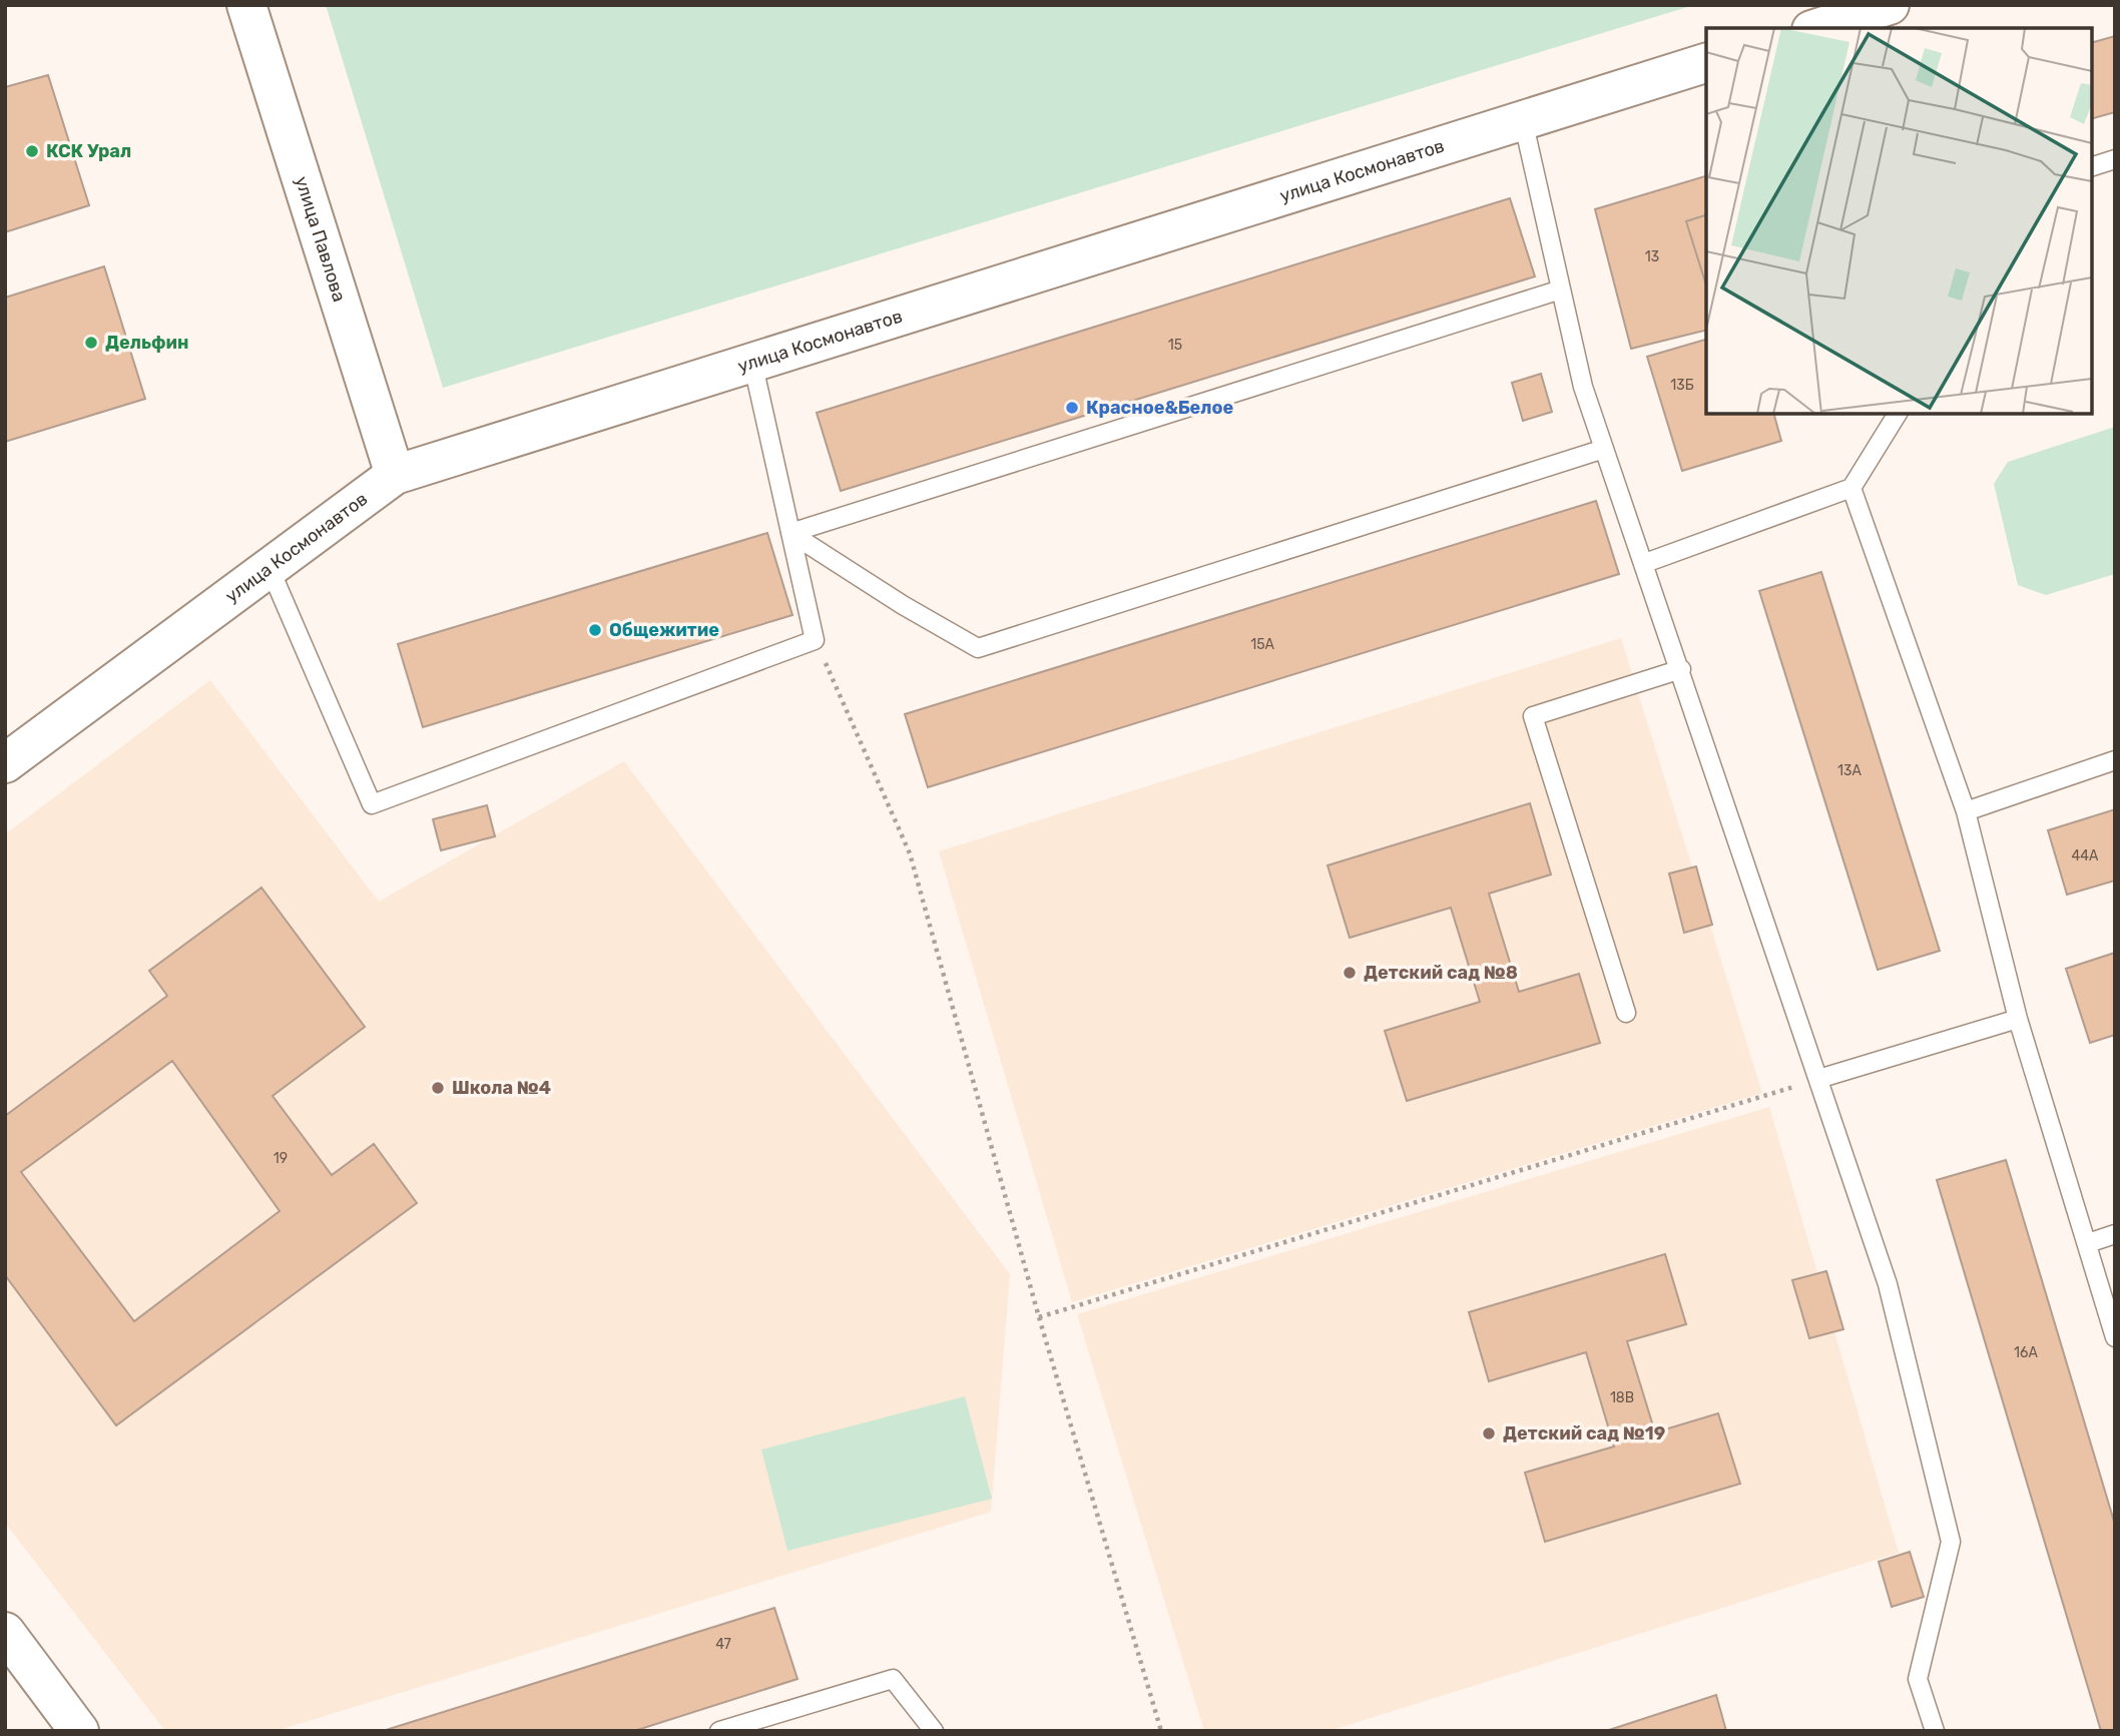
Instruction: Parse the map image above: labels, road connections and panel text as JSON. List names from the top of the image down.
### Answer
{
  "streets": {
    "street": ["улица Космонавтов", "улица Павлова"]
  },
  "crossings": [
    ["улица Космонавтов", "улица Павлова"]
  ],
  "places": [
    "КСК Урал",
    "Дельфин",
    "Красное&Белое",
    "Общежитие",
    "Детский сад №8",
    "Школа №4",
    "Детский сад №19"
  ],
  "house_numbers": [
    "13",
    "15",
    "13Б",
    "15А",
    "13А",
    "44А",
    "19",
    "16А",
    "18В",
    "47"
  ]
}
